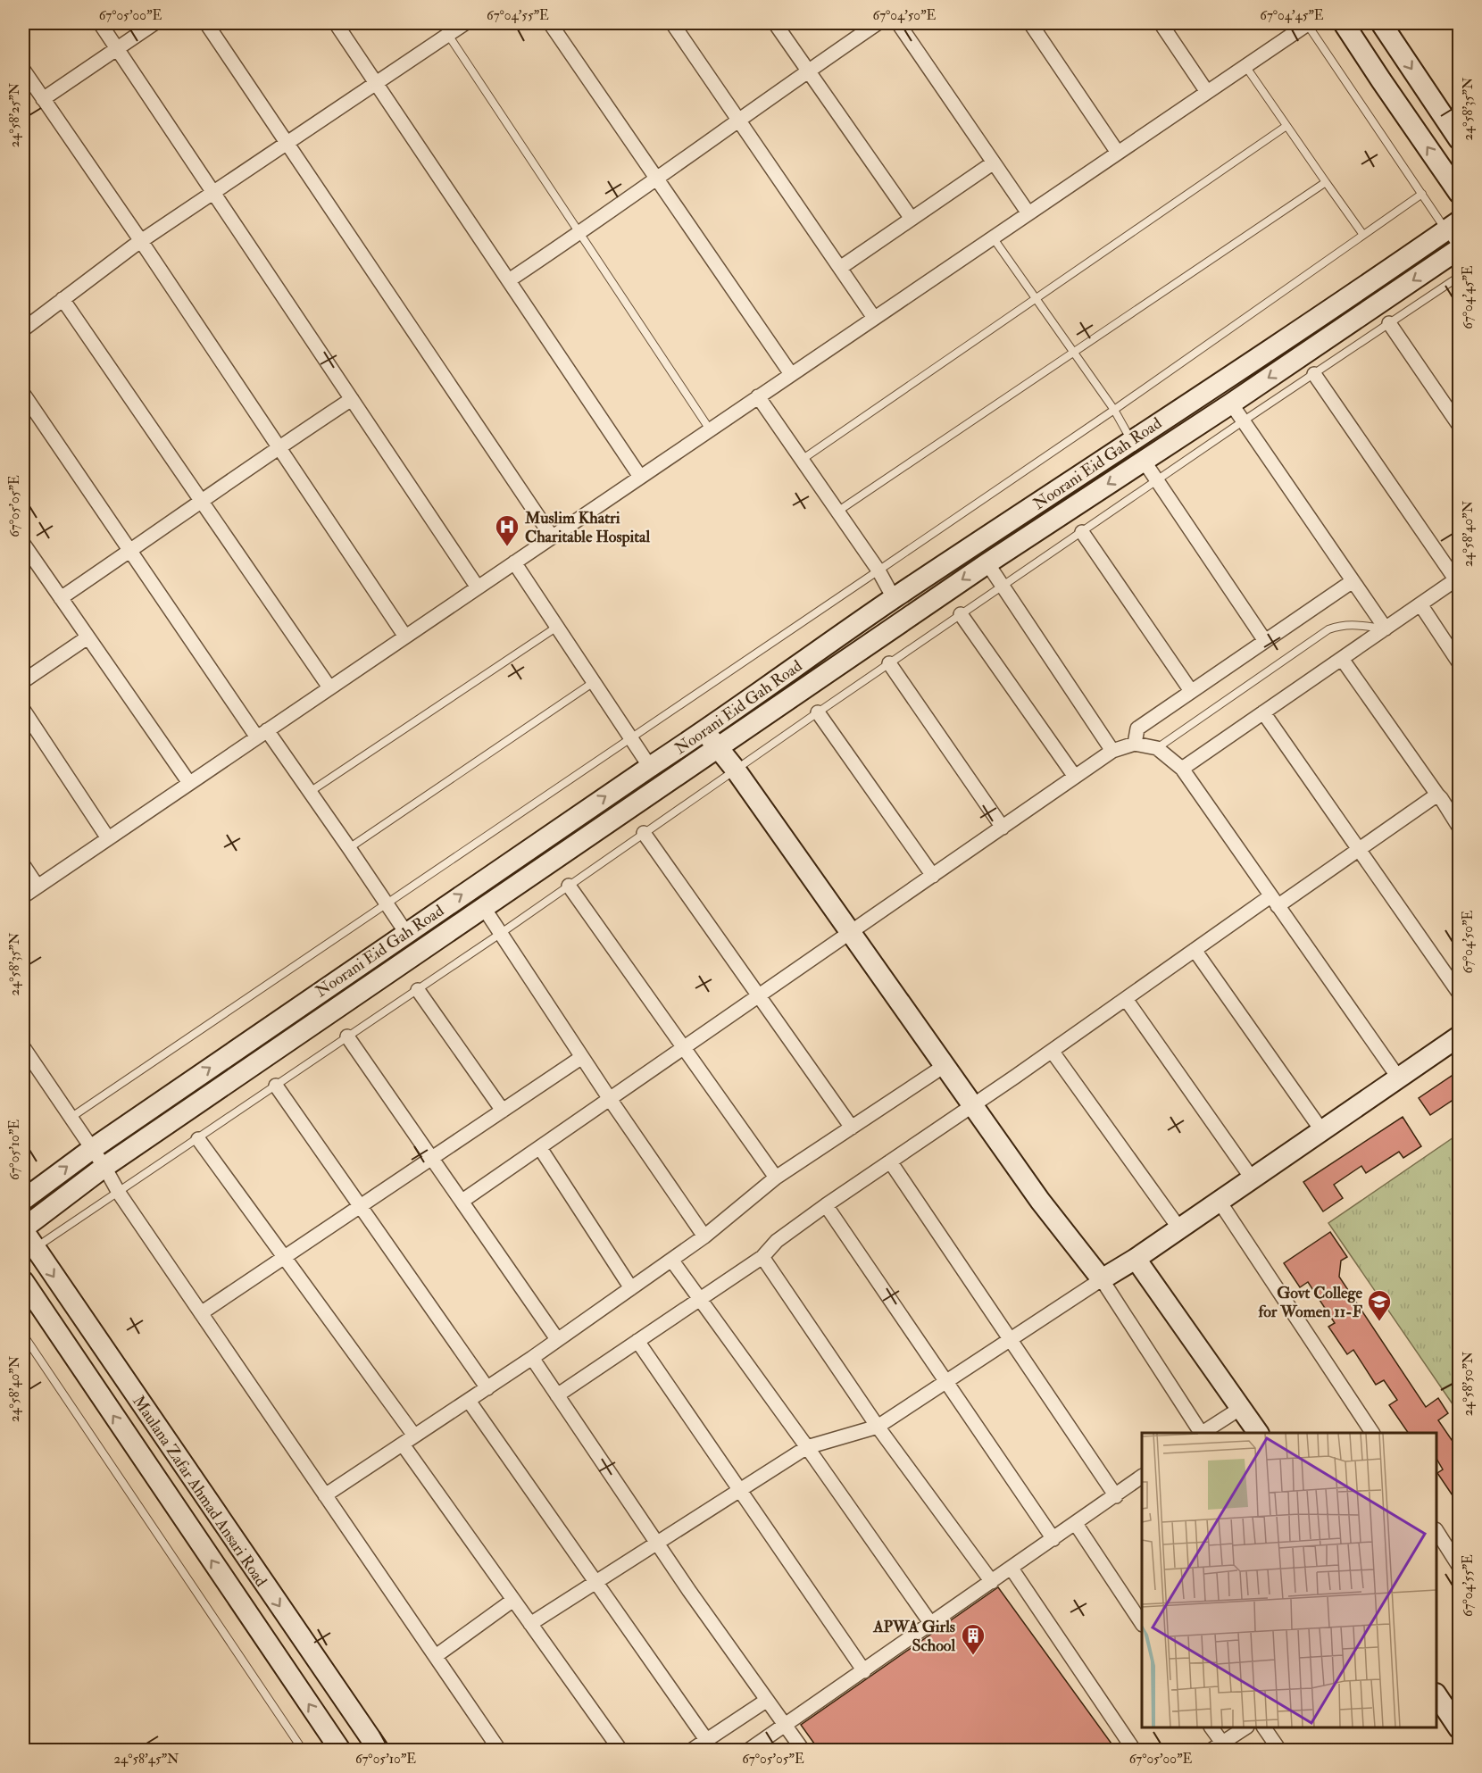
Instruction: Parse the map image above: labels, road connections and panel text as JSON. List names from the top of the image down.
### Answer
{
  "streets": {
    "main road": ["Noorani Eid Gah Road", "Maulana Zafar Ahmad Ansari Road"]
  },
  "crossings": [
    ["Noorani Eid Gah Road", "Maulana Zafar Ahmad Ansari Road"]
  ],
  "places": {
    "hospital": ["Muslim Khatri Charitable Hospital"],
    "school or university": ["Govt College for Women 11-F"],
    "building": ["APWA Girls School"]
  },
  "coordinates": [
    "67°05'00\"E",
    "67°04'55\"E",
    "67°04'50\"E",
    "67°04'45\"E",
    "24°58'35\"N",
    "24°58'25\"N",
    "67°05'05\"E",
    "24°58'40\"N",
    "67°05'10\"E",
    "24°58'50\"N",
    "24°58'45\"N"
  ]
}
